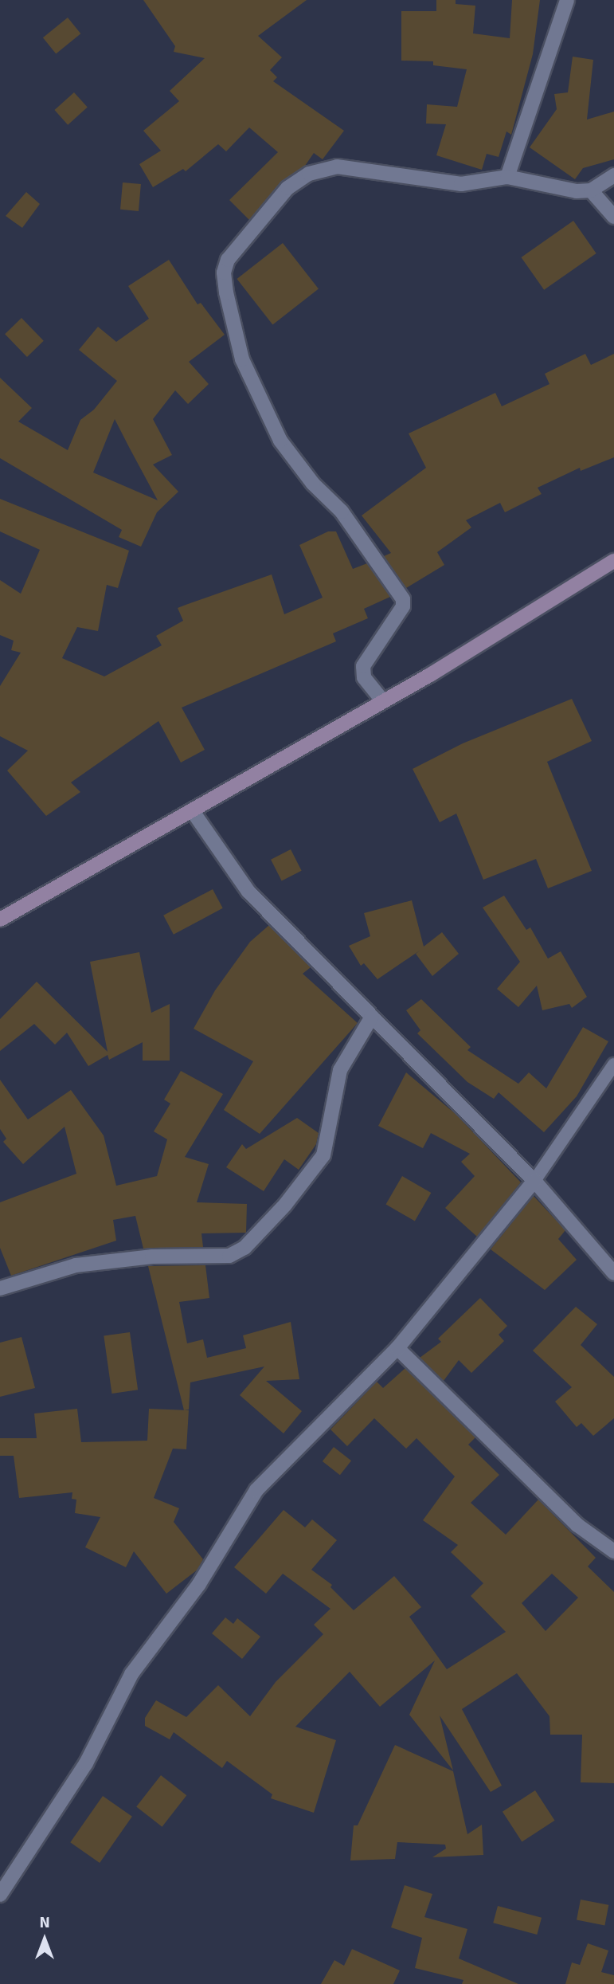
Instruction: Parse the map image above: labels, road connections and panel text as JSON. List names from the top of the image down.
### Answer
{
  "north": "top"
}
